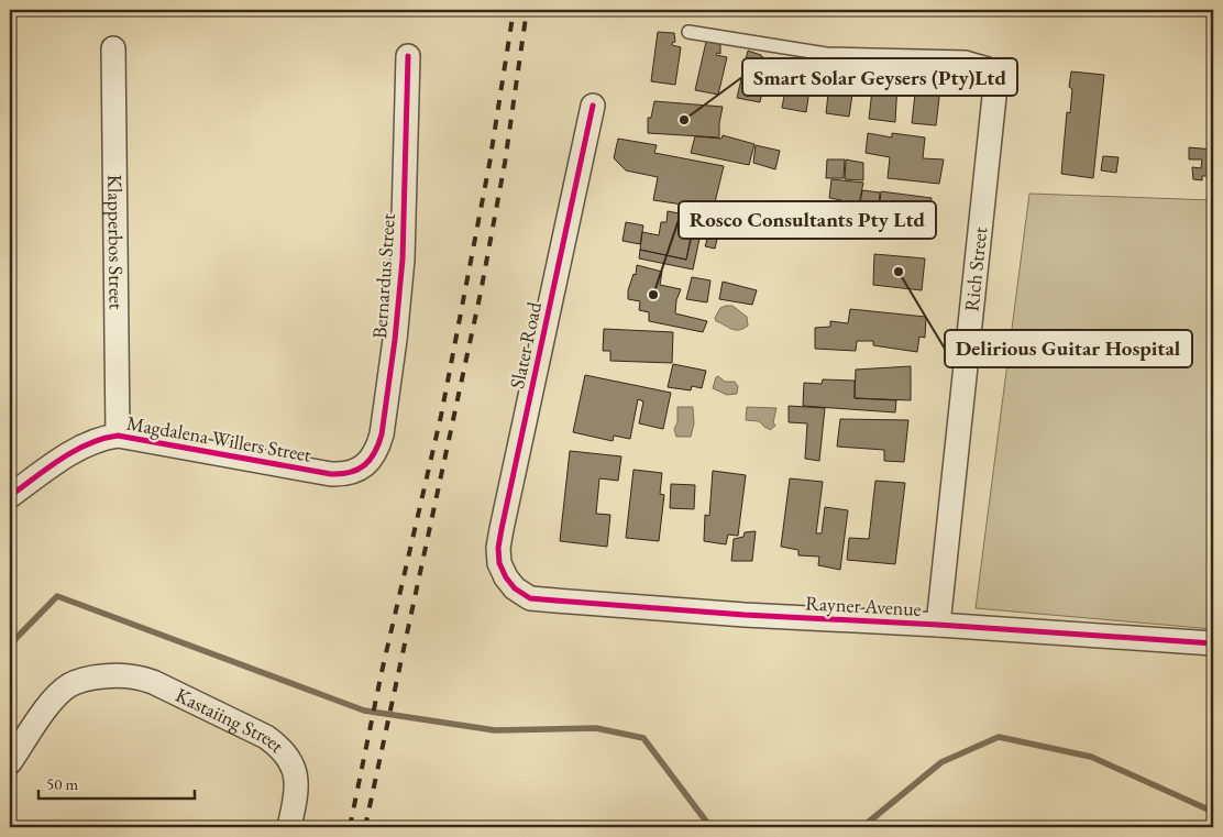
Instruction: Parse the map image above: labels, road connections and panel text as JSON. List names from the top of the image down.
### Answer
{
  "streets": {
    "street": [
      "Klapperbos Street",
      "Rich Street",
      "Bernardus Street",
      "Slater Road",
      "Magdalena Willers Street",
      "Rayner Avenue",
      "Kastaiing Street"
    ]
  },
  "crossings": [
    ["Klapperbos Street", "Magdalena Willers Street"],
    ["Rich Street", "Rayner Avenue"],
    ["Bernardus Street", "Magdalena Willers Street"],
    ["Slater Road", "Rayner Avenue"]
  ],
  "places": ["Smart Solar Geysers (Pty)Ltd", "Delirious Guitar Hospital", "Rosco Consultants Pty Ltd"],
  "scale_bar": "50 m"
}
